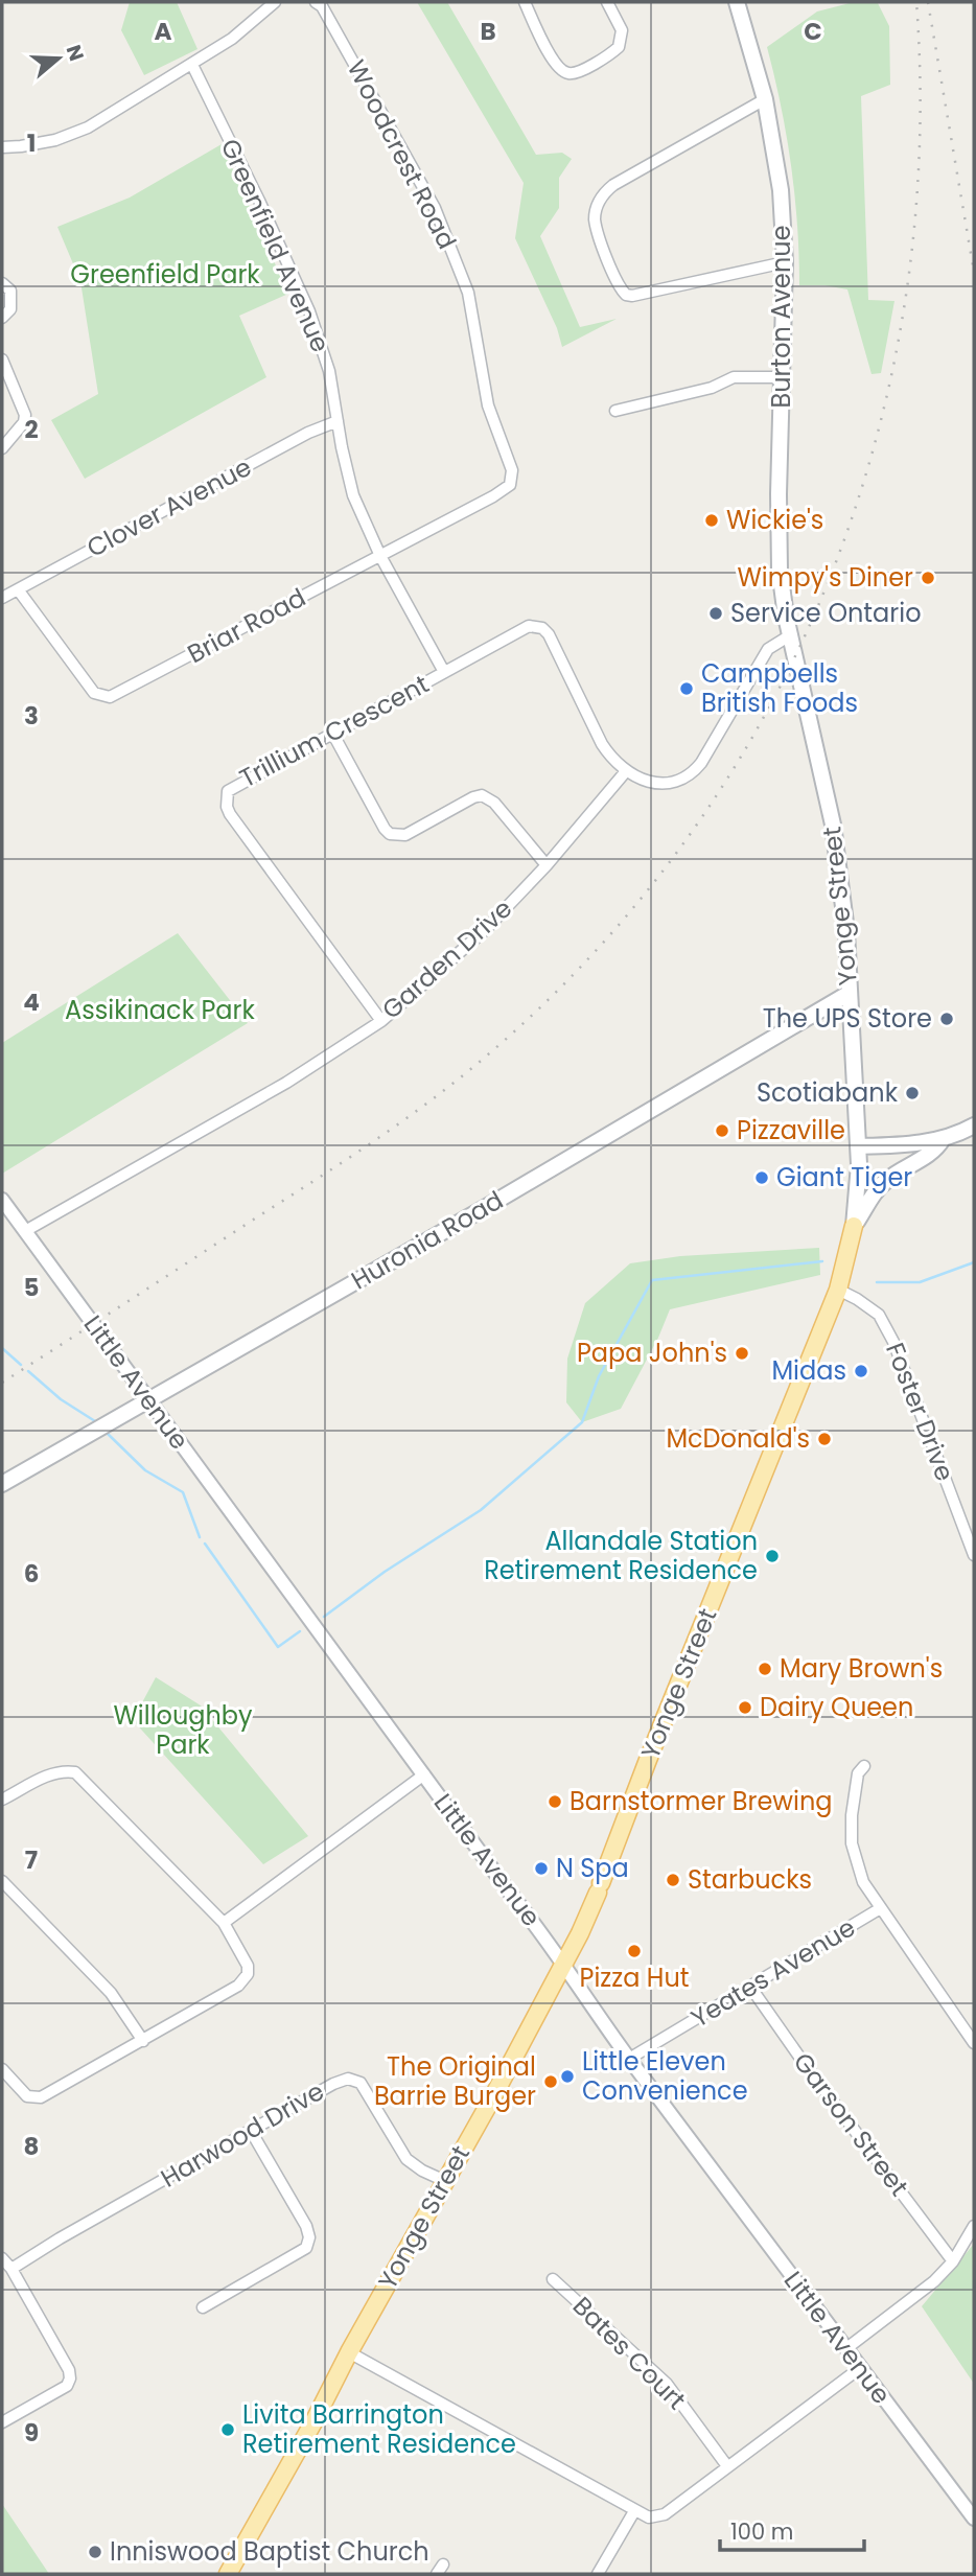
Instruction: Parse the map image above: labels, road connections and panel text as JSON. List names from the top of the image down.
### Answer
{
  "streets": {
    "main road": ["Burton Avenue", "Yonge Street", "Huronia Road"],
    "street": [
      "Woodcrest Road",
      "Greenfield Avenue",
      "Clover Avenue",
      "Briar Road",
      "Trillium Crescent",
      "Garden Drive",
      "Little Avenue",
      "Foster Drive",
      "Yeates Avenue",
      "Garson Street",
      "Harwood Drive",
      "Bates Court"
    ]
  },
  "crossings": [
    ["Woodcrest Road", "Briar Road"],
    ["Greenfield Avenue", "Clover Avenue"],
    ["Greenfield Avenue", "Briar Road"],
    ["Greenfield Avenue", "Trillium Crescent"],
    ["Burton Avenue", "Yonge Street"],
    ["Clover Avenue", "Briar Road"],
    ["Trillium Crescent", "Garden Drive"],
    ["Yonge Street", "Huronia Road"],
    ["Yonge Street", "Little Avenue"],
    ["Yonge Street", "Foster Drive"],
    ["Yonge Street", "Harwood Drive"],
    ["Garden Drive", "Little Avenue"],
    ["Huronia Road", "Little Avenue"],
    ["Little Avenue", "Yeates Avenue"],
    ["Yeates Avenue", "Garson Street"]
  ],
  "parks": ["Greenfield Park", "Assikinack Park", "Willoughby Park"],
  "places": [
    "Wickie's",
    "Wimpy's Diner",
    "Service Ontario",
    "Campbells British Foods",
    "The UPS Store",
    "Scotiabank",
    "Pizzaville",
    "Giant Tiger",
    "Papa John's",
    "Midas",
    "McDonald's",
    "Allandale Station Retirement Residence",
    "Mary Brown's",
    "Dairy Queen",
    "Barnstormer Brewing",
    "N Spa",
    "Starbucks",
    "Pizza Hut",
    "Little Eleven Convenience",
    "The Original Barrie Burger",
    "Livita Barrington Retirement Residence",
    "Inniswood Baptist Church"
  ],
  "scale_bar": "100 m",
  "north": "right",
  "grid": {
    "columns": ["A", "B", "C"],
    "rows": [
      "1",
      "2",
      "3",
      "4",
      "5",
      "6",
      "7",
      "8",
      "9"
    ]
  }
}
